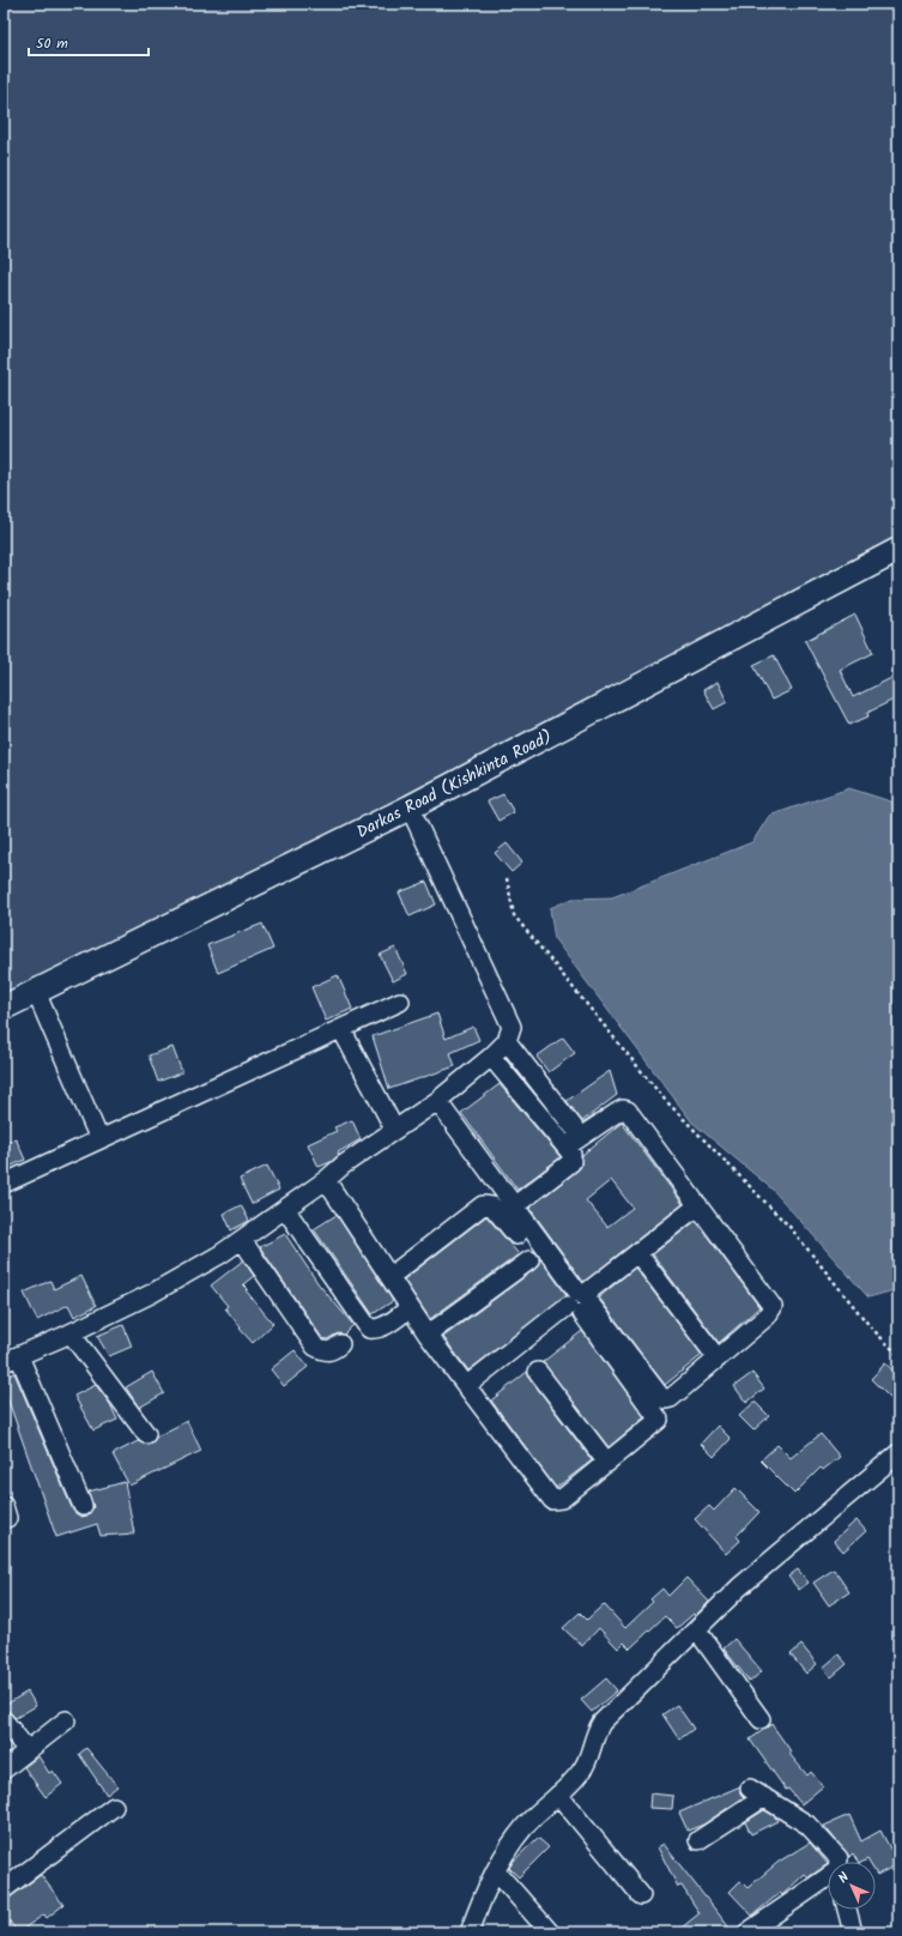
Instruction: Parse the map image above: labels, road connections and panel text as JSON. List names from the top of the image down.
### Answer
{
  "streets": {
    "main road": ["Darkas Road (Kishkinta Road)"]
  },
  "scale_bar": "50 m",
  "north": "top left"
}
